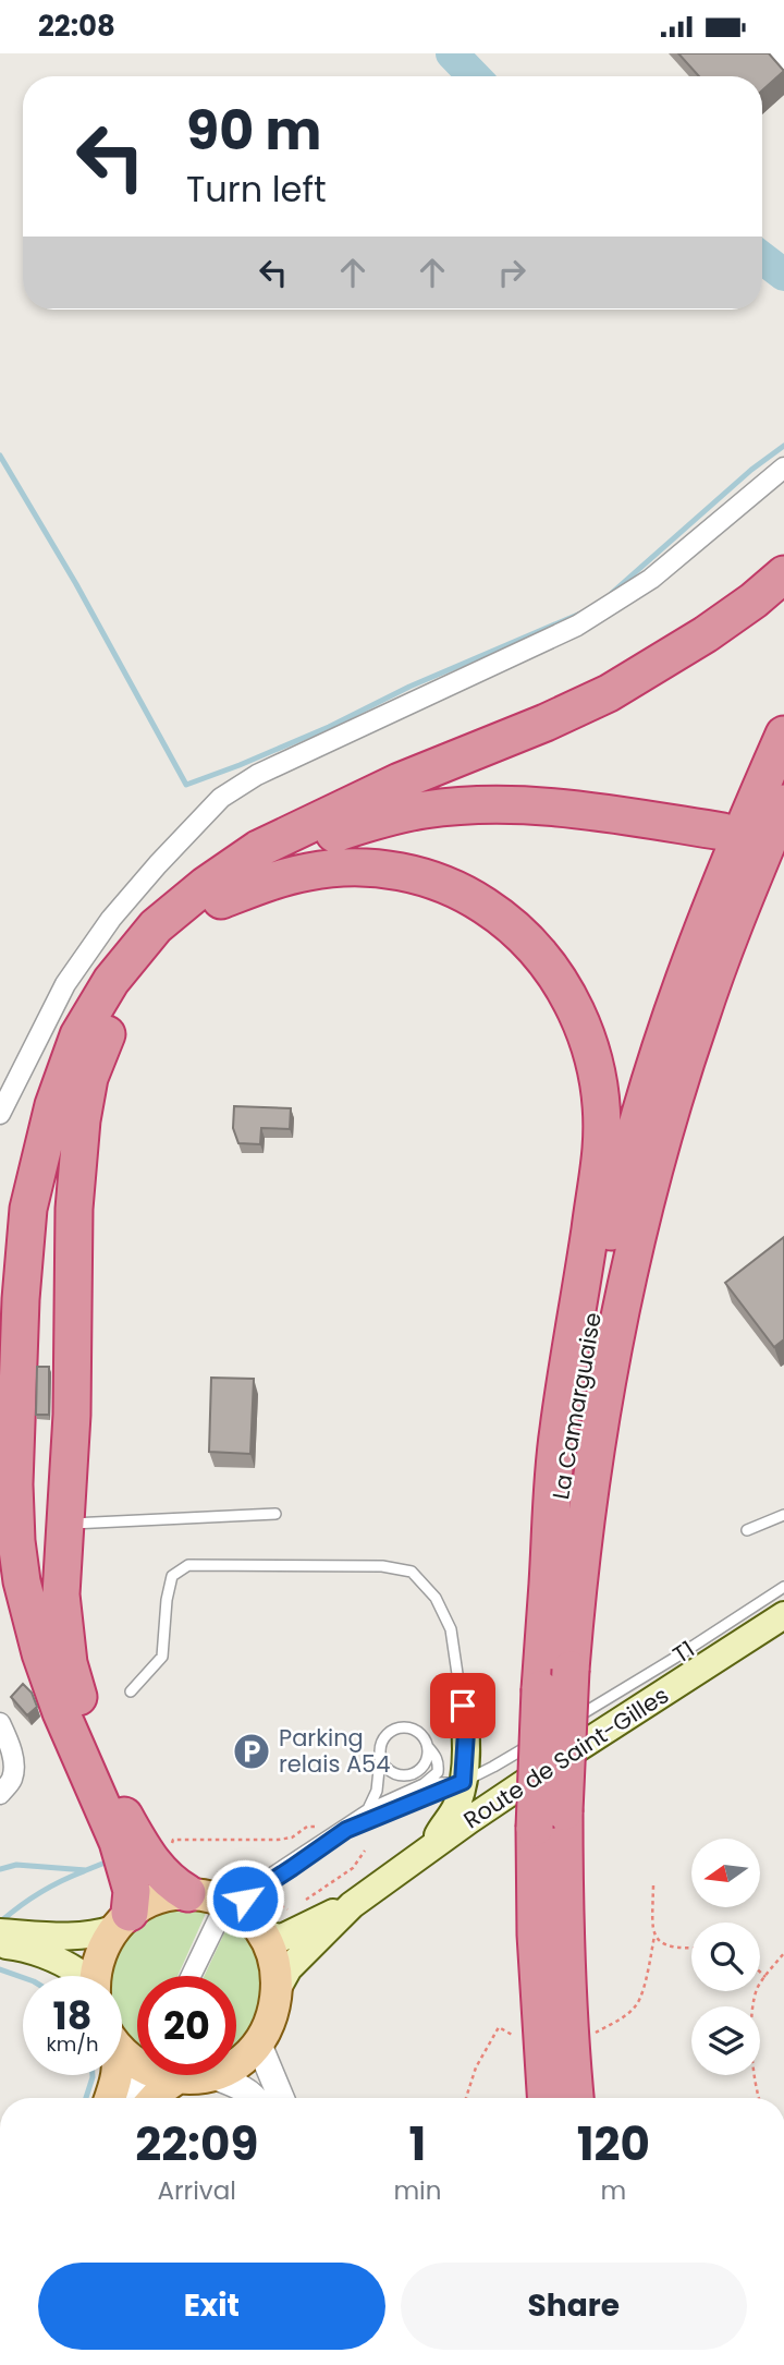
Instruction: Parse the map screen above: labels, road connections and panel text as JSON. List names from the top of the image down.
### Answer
{
  "streets": {
    "highway": ["La Camarguaise"],
    "main road": ["Route de Saint-Gilles"],
    "lane": ["T1"]
  },
  "places": {
    "parking": ["Parking relais A54"]
  },
  "north": "left",
  "page": {
    "status": "22:08",
    "turn": ["90 m", "Turn left"],
    "speed": "18 km/h",
    "limit": "20",
    "eta": [
      "22:09",
      "Arrival",
      "1",
      "min",
      "120",
      "m"
    ],
    "buttons": ["Exit", "Share"]
  }
}
